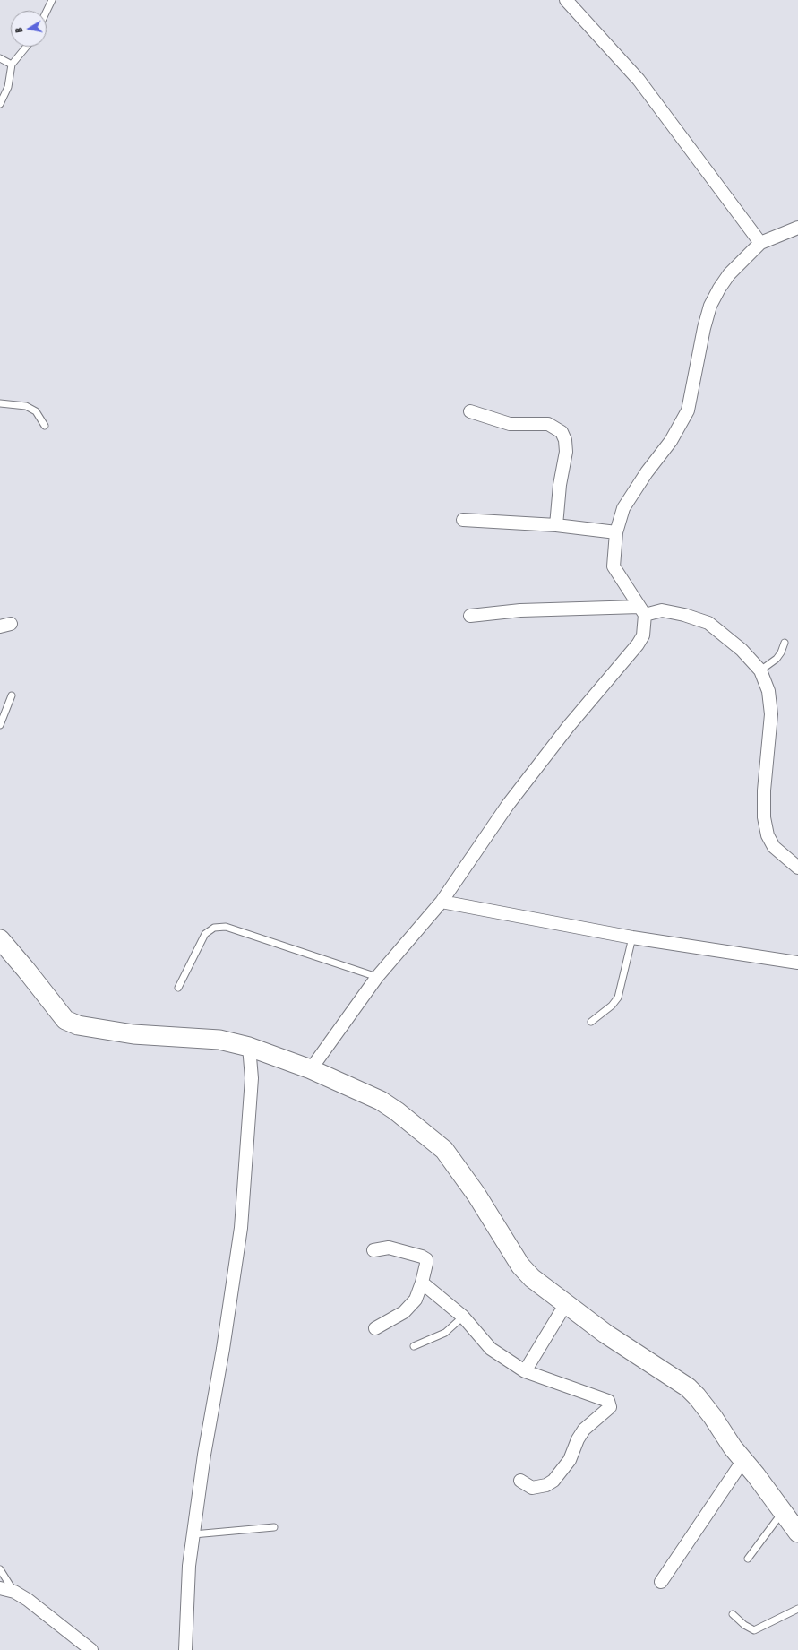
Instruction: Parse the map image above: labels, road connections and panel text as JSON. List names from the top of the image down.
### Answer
{
  "north": "left"
}
